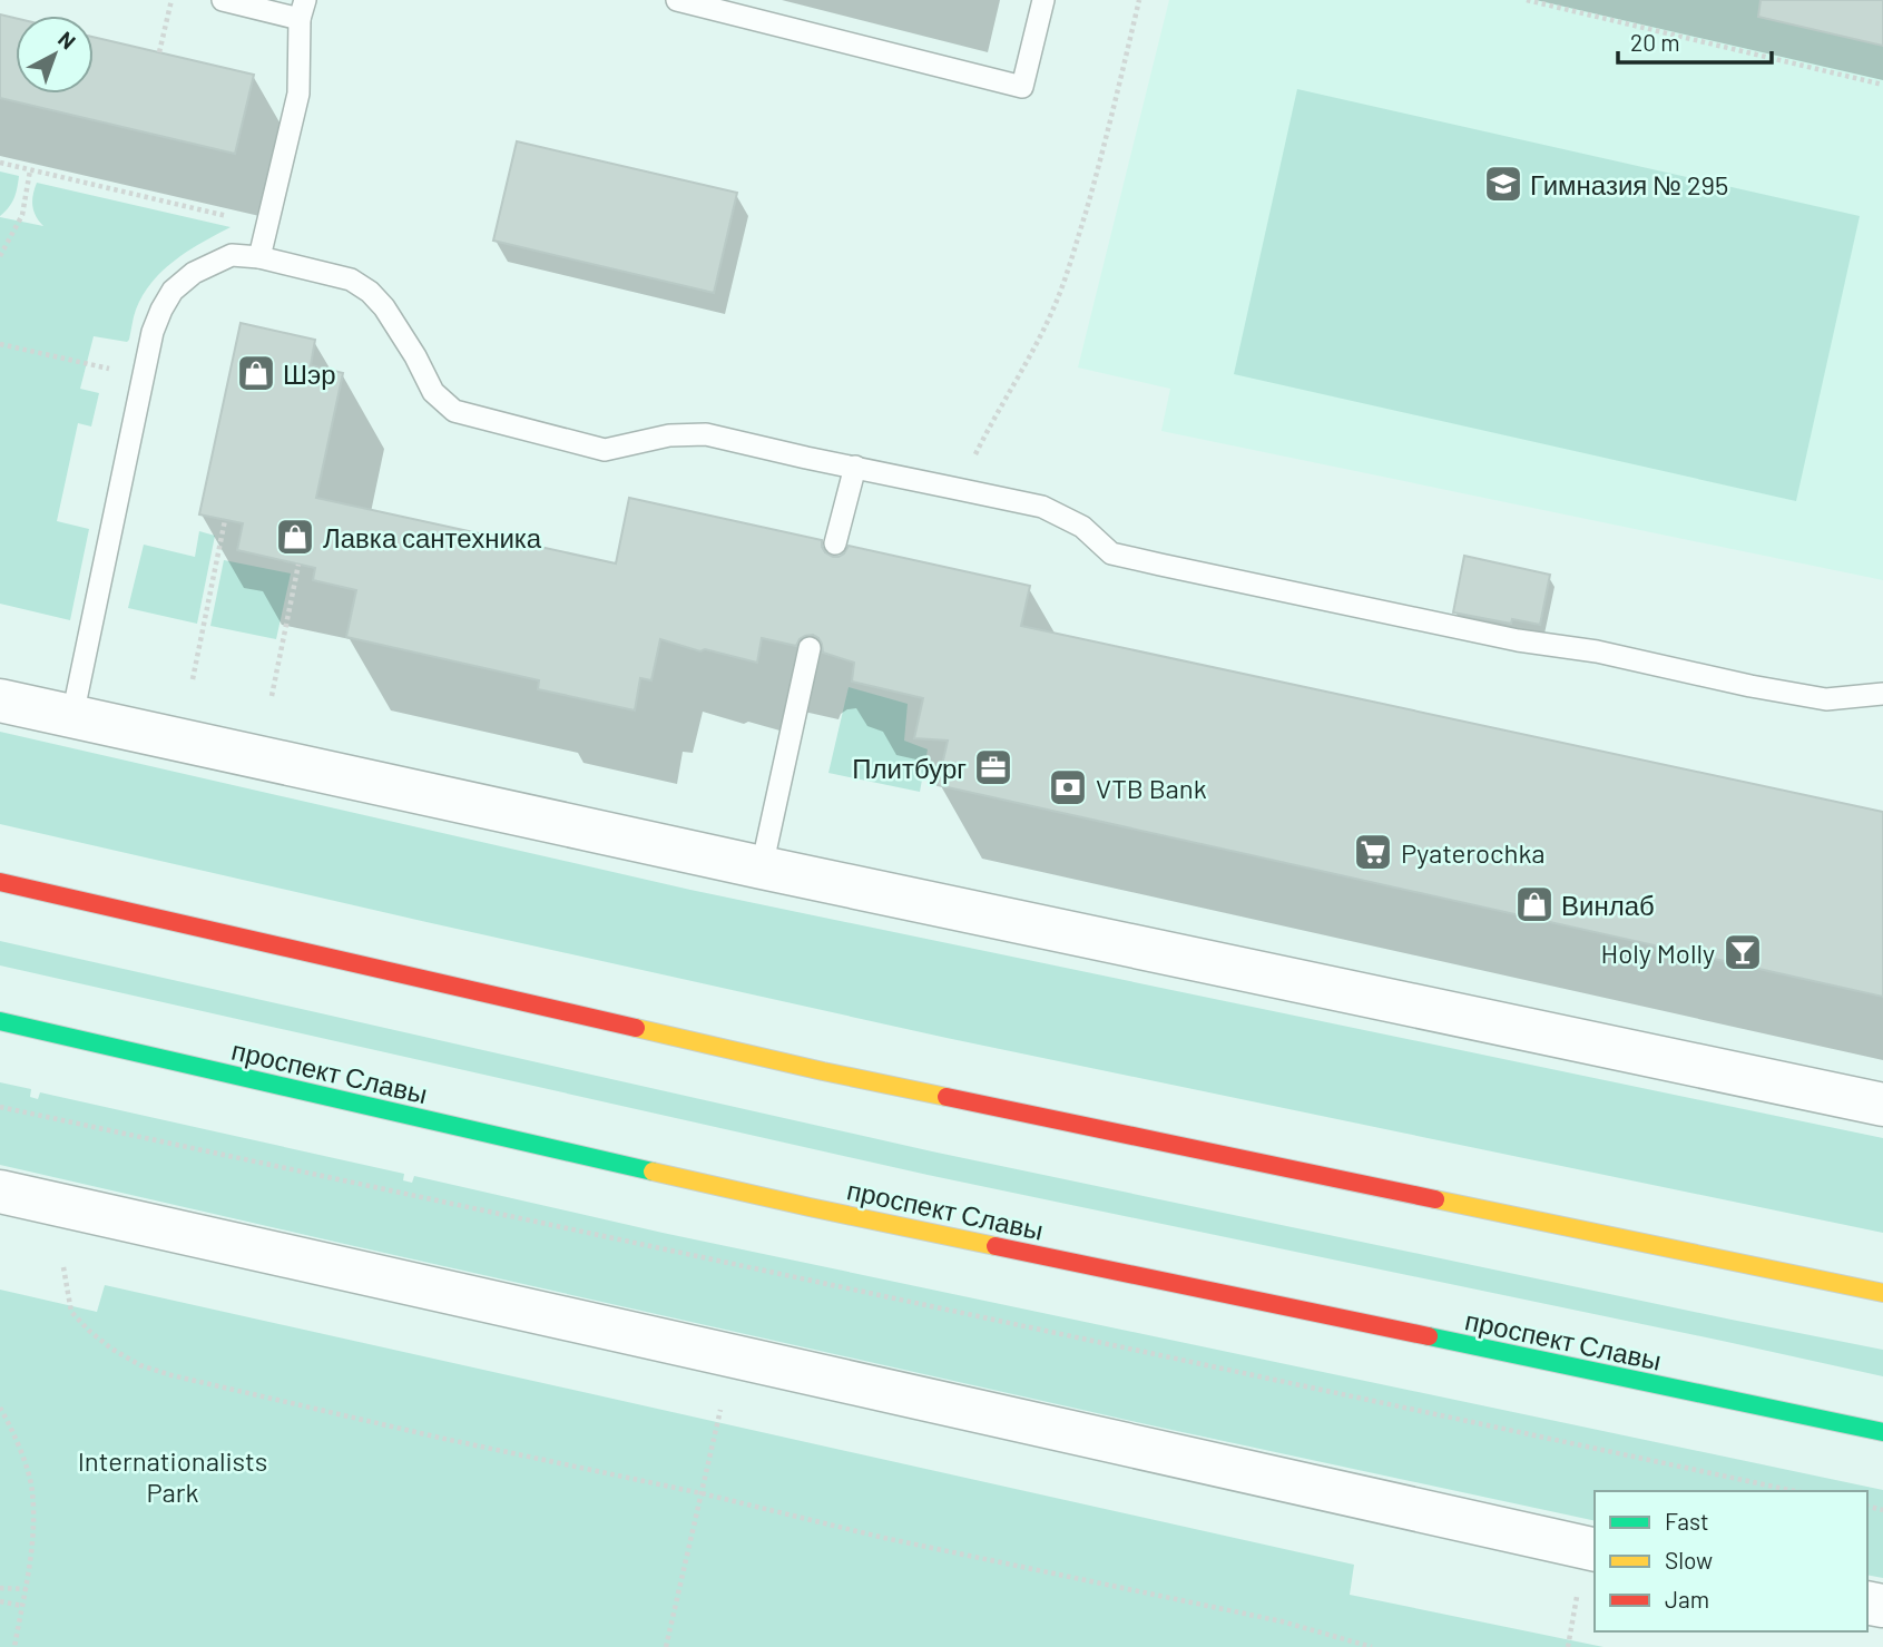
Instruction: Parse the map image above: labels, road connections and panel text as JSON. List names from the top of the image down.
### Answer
{
  "streets": {
    "main road": ["проспект Славы"]
  },
  "parks": ["Internationalists Park"],
  "places": {
    "school or university": ["Гимназия № 295"],
    "shop": ["Шэр", "Лавка сантехника", "Винлаб"],
    "office": ["Плитбург"],
    "bank": ["VTB Bank"],
    "supermarket": ["Pyaterochka"],
    "bar": ["Holy Molly"]
  },
  "legend": ["Fast", "Slow", "Jam"],
  "scale_bar": "20 m",
  "north": "top right"
}
